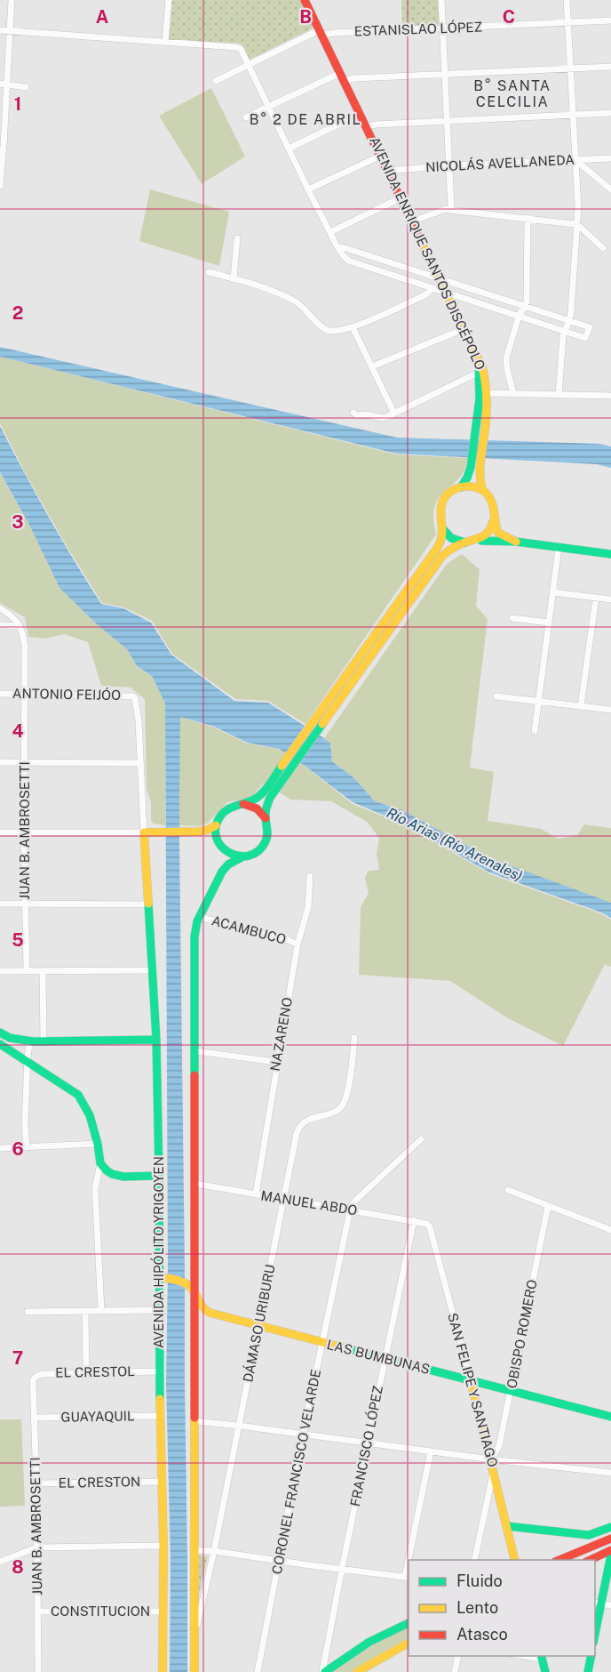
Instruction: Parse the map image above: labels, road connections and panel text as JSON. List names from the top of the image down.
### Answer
{
  "streets": {
    "main road": [
      "AVENIDA ENRIQUE SANTOS DISCÉPOLO",
      "AVENIDA HIPÓLITO YRIGOYEN",
      "LAS BUMBUNAS",
      "SAN FELIPE Y SANTIAGO"
    ],
    "street": [
      "ESTANISLAO LÓPEZ",
      "NICOLÁS AVELLANEDA",
      "ANTONIO FEIJÓO",
      "JUAN B. AMBROSETTI",
      "ACAMBUCO",
      "NAZARENO",
      "MANUEL ABDO",
      "DÁMASO URIBURU",
      "OBISPO ROMERO",
      "EL CRESTOL",
      "GUAYAQUIL",
      "FRANCISCO LÓPEZ",
      "CORONEL FRANCISCO VELARDE",
      "EL CRESTON",
      "CONSTITUCION"
    ]
  },
  "crossings": [
    ["ESTANISLAO LÓPEZ", "AVENIDA ENRIQUE SANTOS DISCÉPOLO"],
    ["NICOLÁS AVELLANEDA", "AVENIDA ENRIQUE SANTOS DISCÉPOLO"],
    ["ANTONIO FEIJÓO", "JUAN B. AMBROSETTI"],
    ["JUAN B. AMBROSETTI", "EL CRESTOL"],
    ["JUAN B. AMBROSETTI", "GUAYAQUIL"],
    ["JUAN B. AMBROSETTI", "EL CRESTON"],
    ["JUAN B. AMBROSETTI", "CONSTITUCION"],
    ["ACAMBUCO", "NAZARENO"],
    ["NAZARENO", "MANUEL ABDO"],
    ["MANUEL ABDO", "DÁMASO URIBURU"],
    ["MANUEL ABDO", "SAN FELIPE Y SANTIAGO"],
    ["MANUEL ABDO", "FRANCISCO LÓPEZ"],
    ["MANUEL ABDO", "CORONEL FRANCISCO VELARDE"],
    ["AVENIDA HIPÓLITO YRIGOYEN", "EL CRESTOL"],
    ["AVENIDA HIPÓLITO YRIGOYEN", "GUAYAQUIL"],
    ["AVENIDA HIPÓLITO YRIGOYEN", "EL CRESTON"],
    ["AVENIDA HIPÓLITO YRIGOYEN", "CONSTITUCION"],
    ["DÁMASO URIBURU", "LAS BUMBUNAS"],
    ["OBISPO ROMERO", "LAS BUMBUNAS"],
    ["OBISPO ROMERO", "SAN FELIPE Y SANTIAGO"],
    ["LAS BUMBUNAS", "SAN FELIPE Y SANTIAGO"],
    ["LAS BUMBUNAS", "FRANCISCO LÓPEZ"],
    ["LAS BUMBUNAS", "CORONEL FRANCISCO VELARDE"]
  ],
  "districts": ["B° SANTA CELCILIA", "B° 2 DE ABRIL"],
  "water": ["Río Arias (Río Arenales)"],
  "legend": ["Fluido", "Lento", "Atasco"],
  "grid": {
    "columns": ["A", "B", "C"],
    "rows": [
      "1",
      "2",
      "3",
      "4",
      "5",
      "6",
      "7",
      "8"
    ]
  }
}
